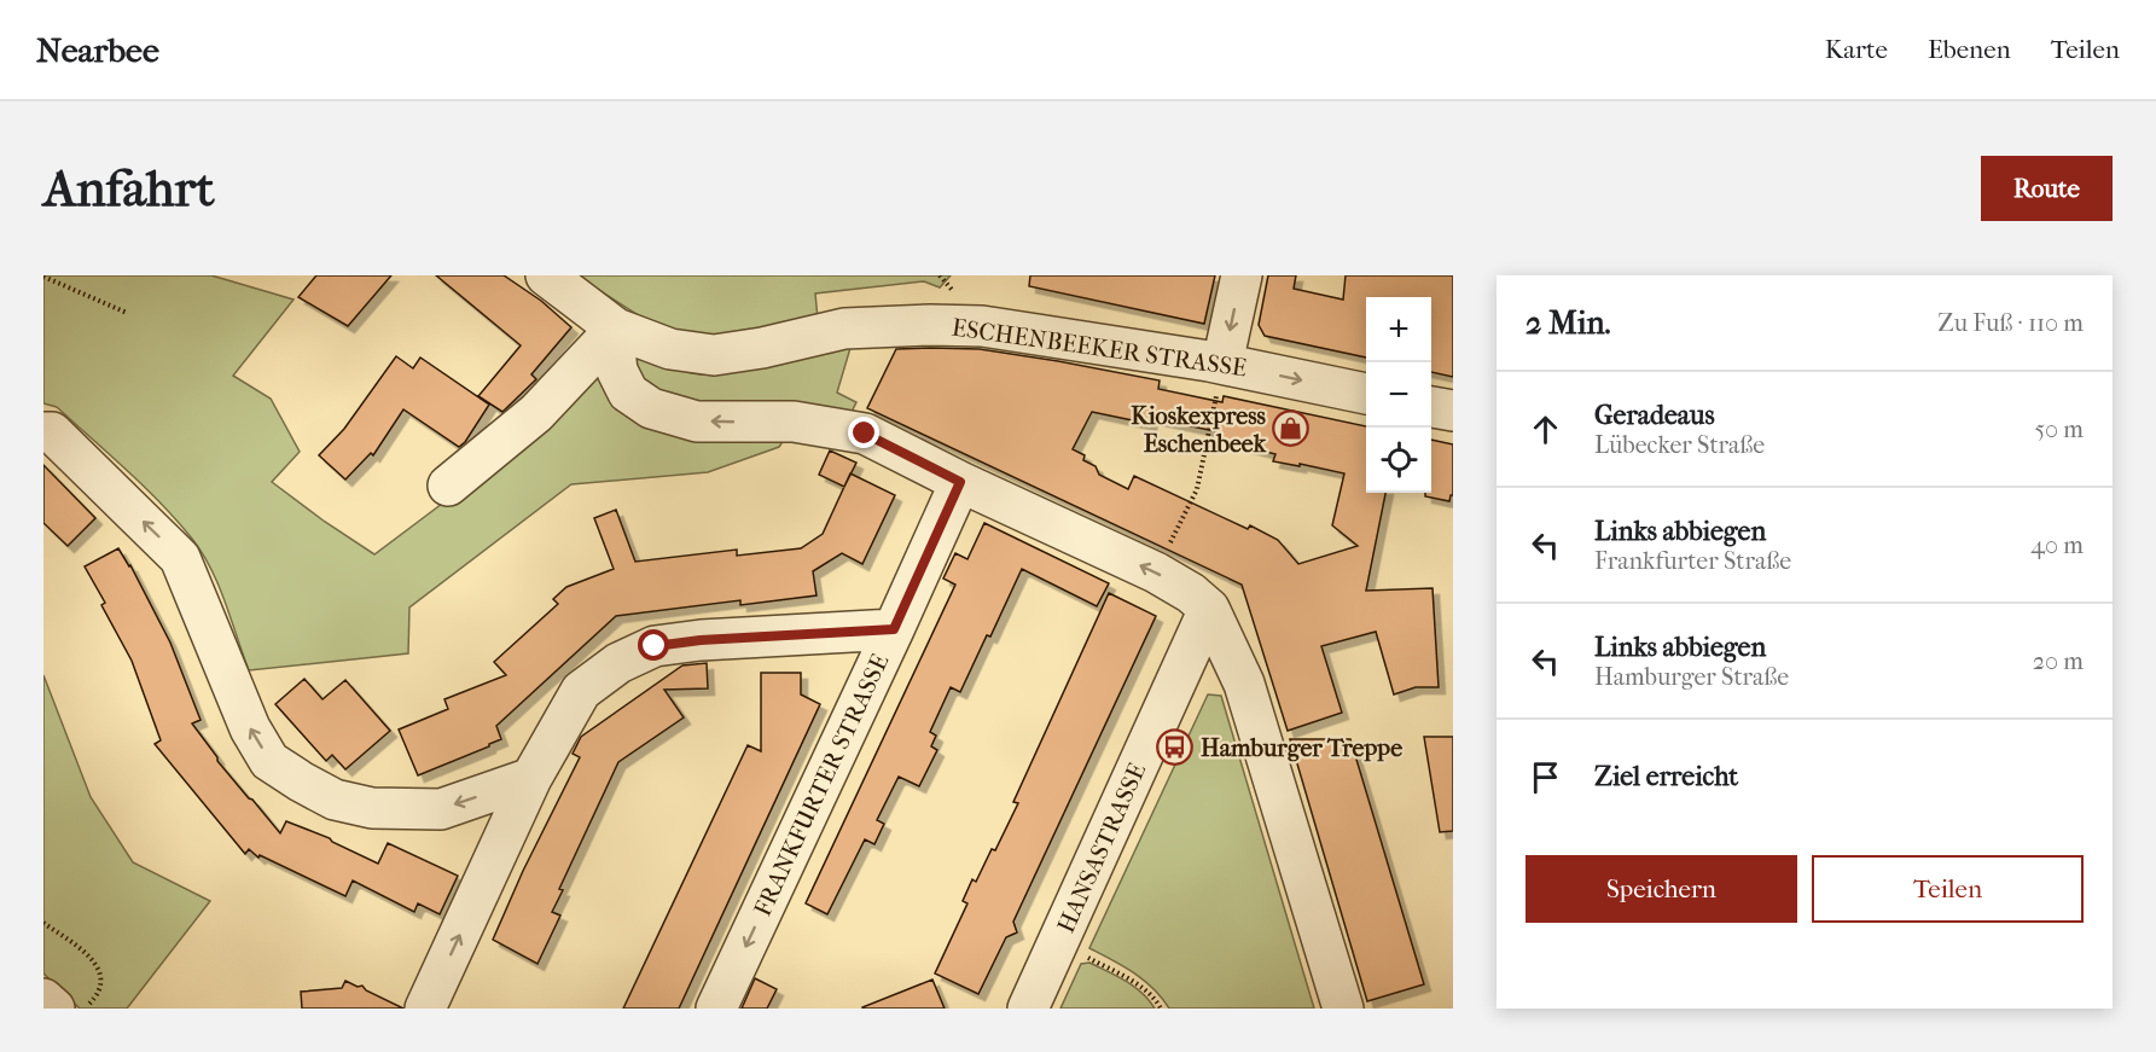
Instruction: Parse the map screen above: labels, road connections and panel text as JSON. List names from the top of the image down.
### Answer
{
  "streets": {
    "street": ["ESCHENBEEKER STRASSE", "FRANKFURTER STRASSE", "HANSASTRASSE"]
  },
  "places": {
    "shop": ["Kioskexpress Eschenbeek"],
    "bus stop": ["Hamburger Treppe"]
  },
  "page": {
    "header": "Nearbee",
    "nav": ["Karte", "Ebenen", "Teilen"],
    "buttons": [
      "Route",
      ["Speichern", "Teilen"]
    ],
    "title": "Anfahrt",
    "heading": ["2 Min.", "Zu Fuß · 110 m"],
    "map_buttons": ["+", "−"],
    "list": [
      ["Geradeaus", "Lübecker Straße", "50 m"],
      ["Links abbiegen", "Frankfurter Straße", "40 m"],
      ["Links abbiegen", "Hamburger Straße", "20 m"],
      "Ziel erreicht"
    ]
  }
}
